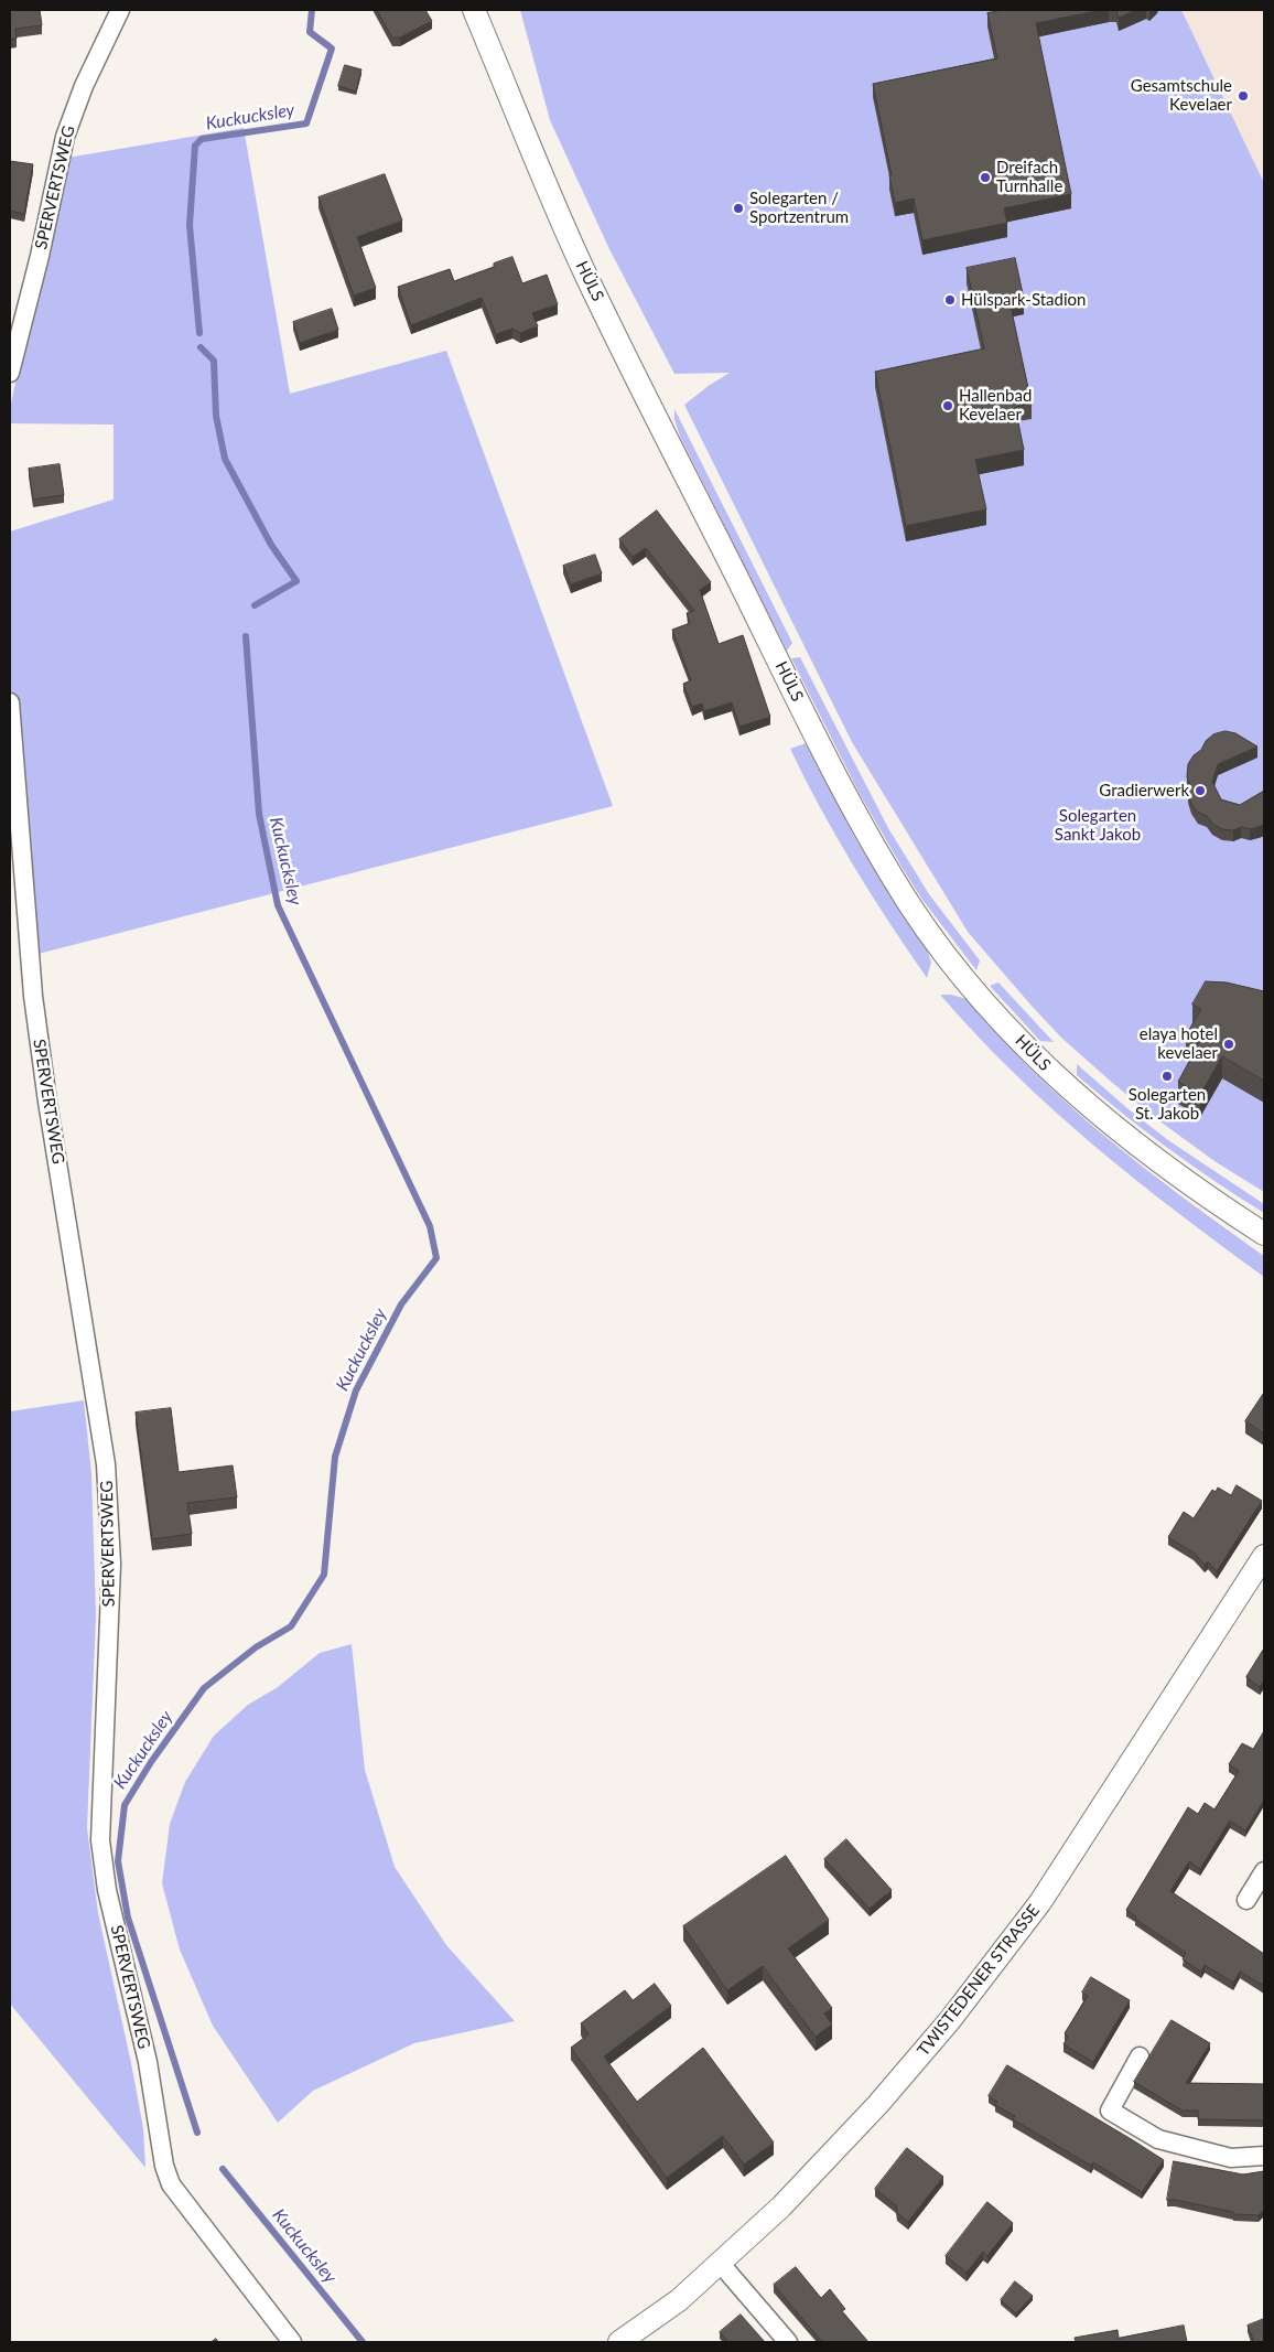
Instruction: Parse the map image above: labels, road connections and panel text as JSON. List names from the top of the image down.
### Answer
{
  "streets": {
    "street": ["SPERVERTSWEG", "HÜLS", "TWISTEDENER STRASSE"]
  },
  "water": ["Kuckucksley"],
  "parks": ["Solegarten Sankt Jakob"],
  "places": [
    "Gesamtschule Kevelaer",
    "Dreifach Turnhalle",
    "Solegarten / Sportzentrum",
    "Hülspark-Stadion",
    "Hallenbad Kevelaer",
    "Gradierwerk",
    "elaya hotel kevelaer",
    "Solegarten St. Jakob"
  ]
}
